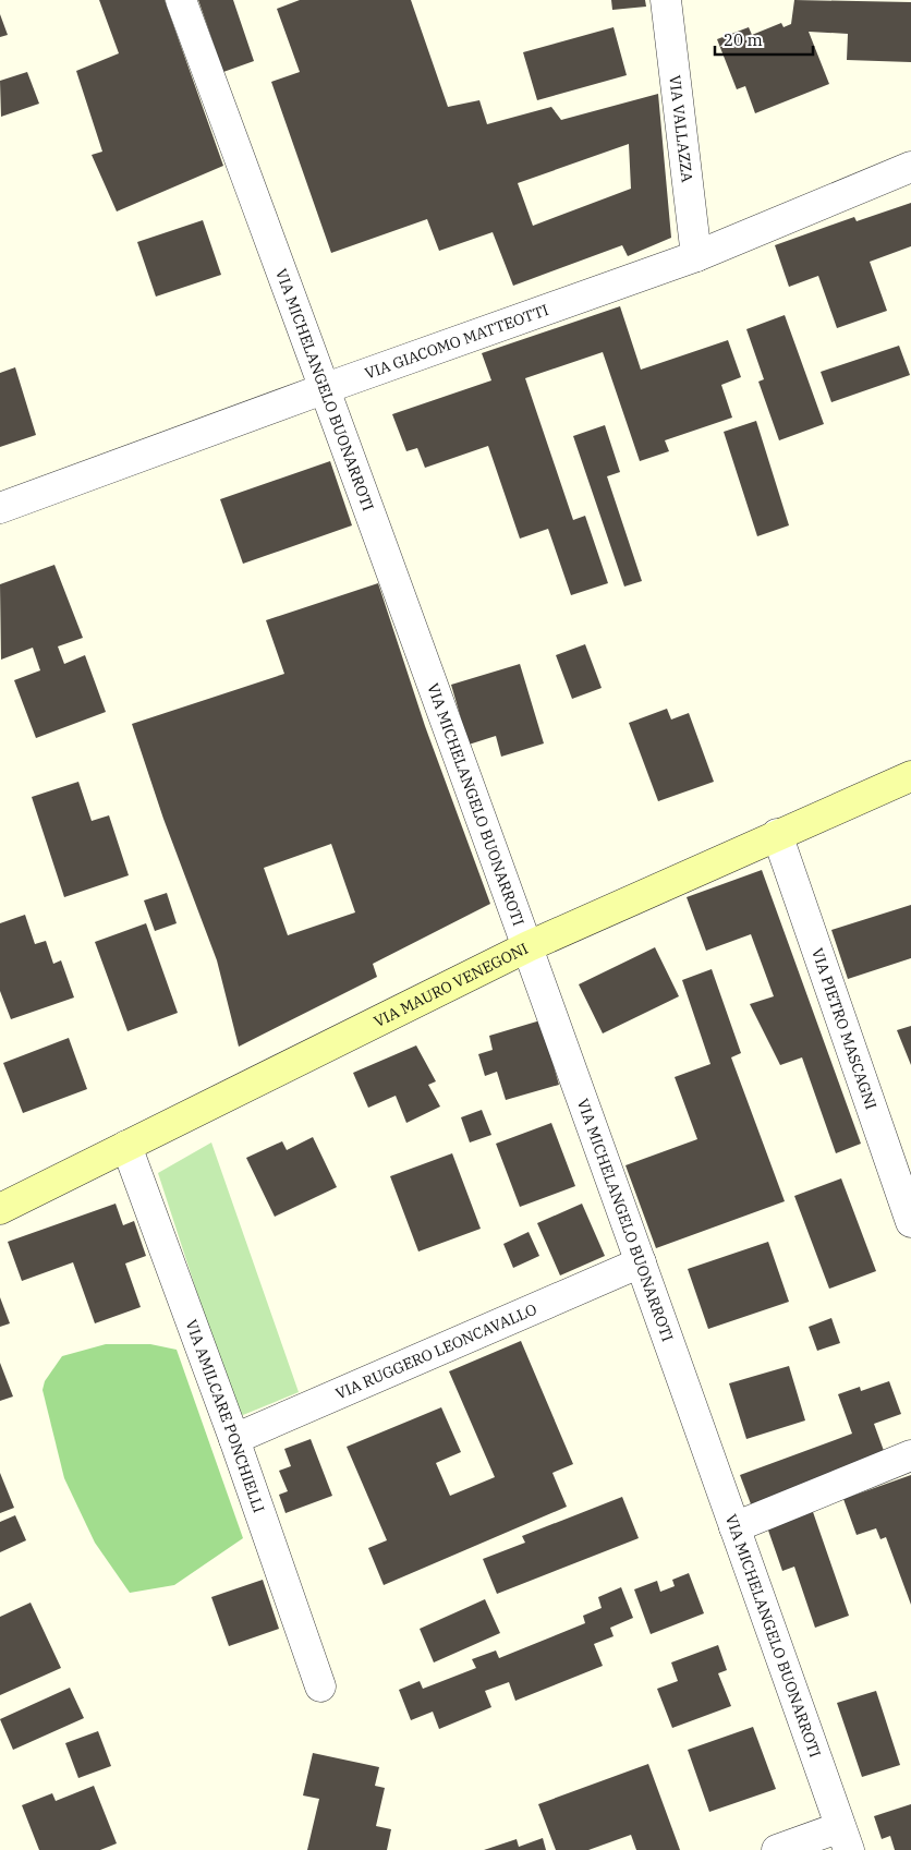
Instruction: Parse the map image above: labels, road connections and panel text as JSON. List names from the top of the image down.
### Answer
{
  "streets": {
    "main road": ["VIA MAURO VENEGONI"],
    "street": [
      "VIA VALLAZZA",
      "VIA GIACOMO MATTEOTTI",
      "VIA MICHELANGELO BUONARROTI",
      "VIA PIETRO MASCAGNI",
      "VIA RUGGERO LEONCAVALLO",
      "VIA AMILCARE PONCHIELLI"
    ]
  },
  "crossings": [
    ["VIA VALLAZZA", "VIA GIACOMO MATTEOTTI"],
    ["VIA GIACOMO MATTEOTTI", "VIA MICHELANGELO BUONARROTI"],
    ["VIA MICHELANGELO BUONARROTI", "VIA MAURO VENEGONI"],
    ["VIA MICHELANGELO BUONARROTI", "VIA RUGGERO LEONCAVALLO"],
    ["VIA MAURO VENEGONI", "VIA PIETRO MASCAGNI"],
    ["VIA MAURO VENEGONI", "VIA AMILCARE PONCHIELLI"],
    ["VIA RUGGERO LEONCAVALLO", "VIA AMILCARE PONCHIELLI"]
  ],
  "scale_bar": "20 m"
}
